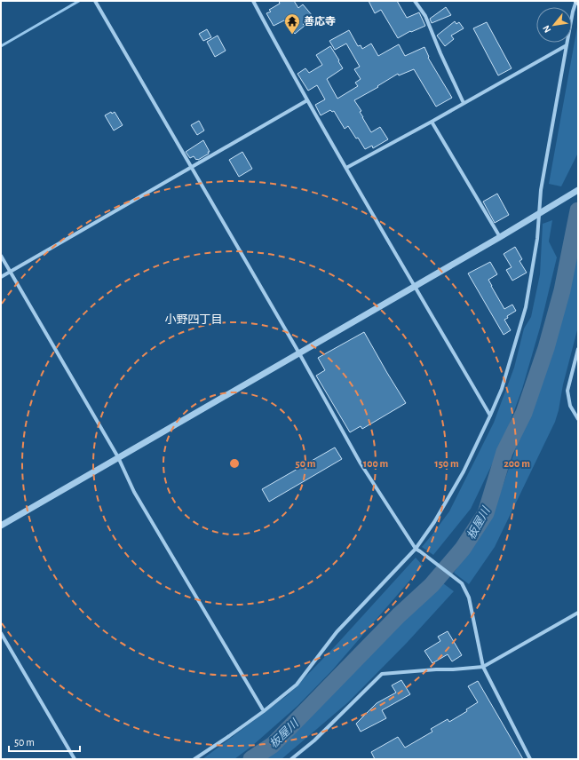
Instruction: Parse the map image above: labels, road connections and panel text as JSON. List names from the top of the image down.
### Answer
{
  "districts": ["小野四丁目"],
  "water": ["板屋川"],
  "places": {
    "temple": ["善応寺"]
  },
  "scale_bar": "50 m",
  "north": "bottom left",
  "rings": [
    "50 m",
    "100 m",
    "150 m",
    "200 m"
  ]
}
